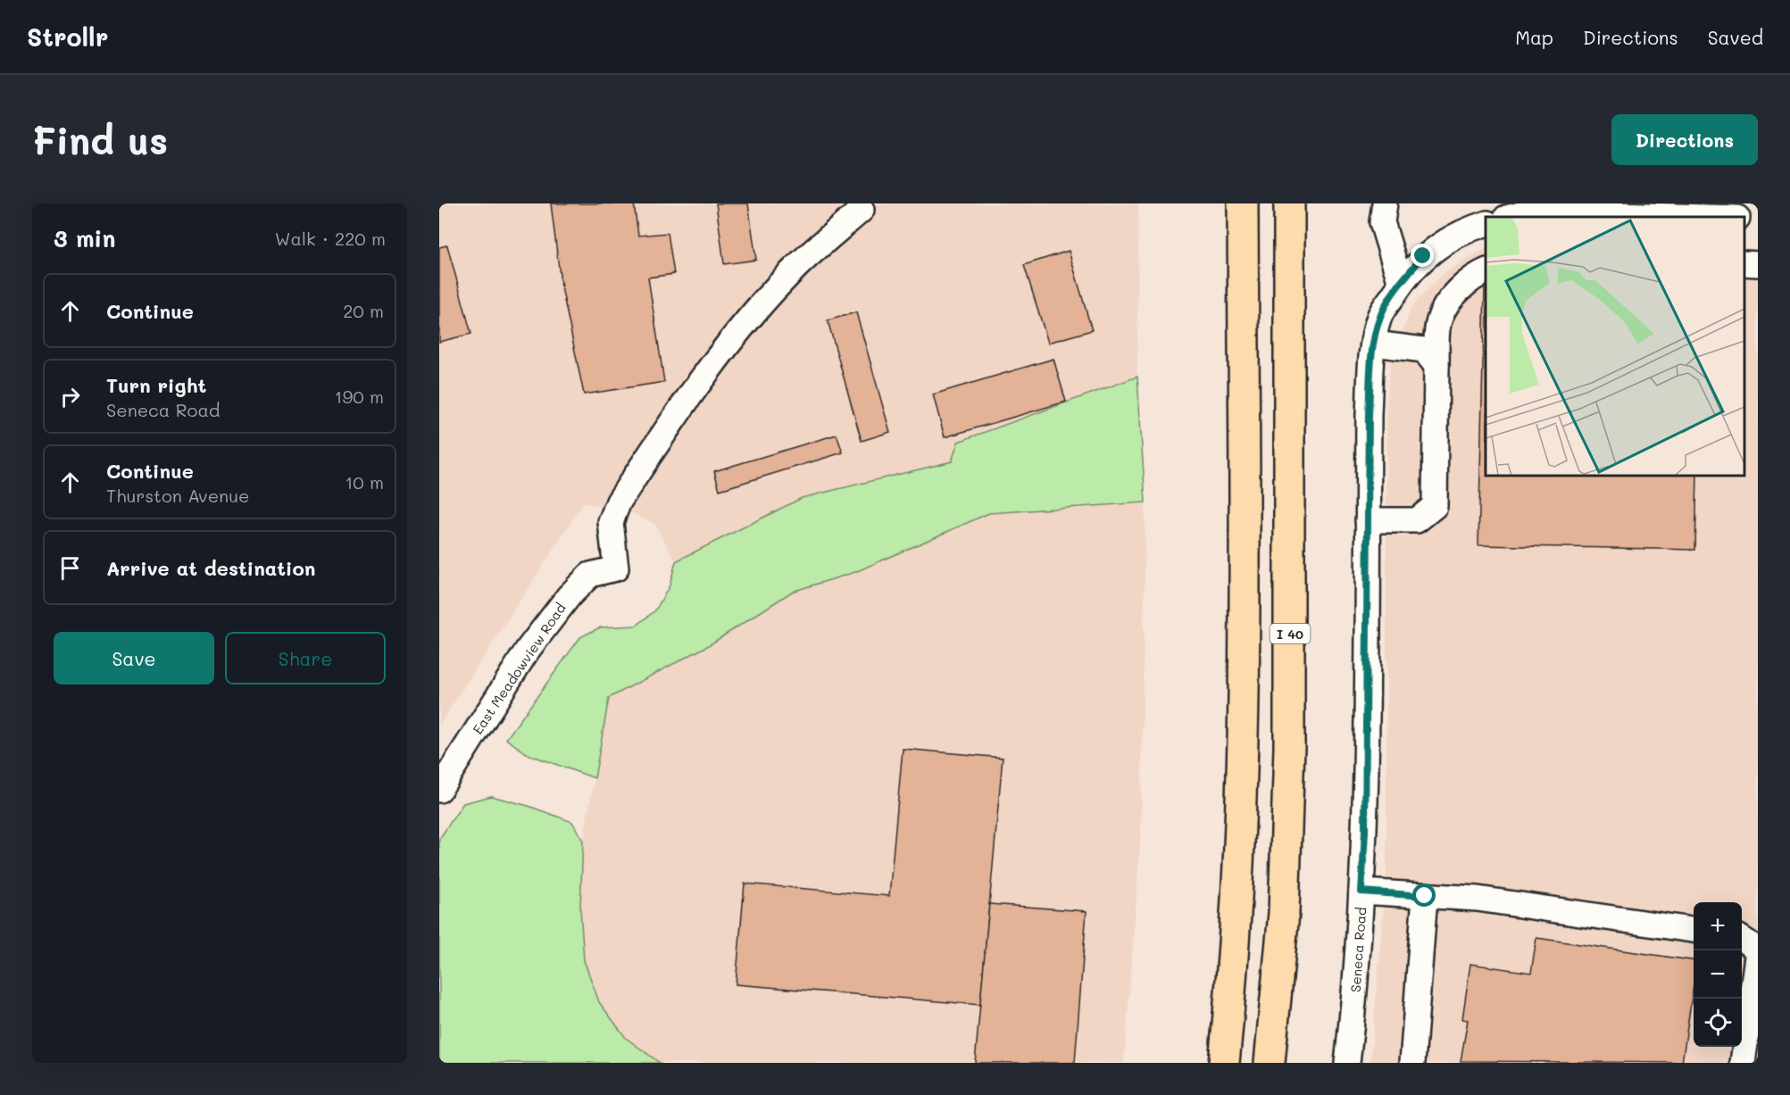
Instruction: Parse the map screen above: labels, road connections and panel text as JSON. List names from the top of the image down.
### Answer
{
  "streets": {
    "highway": ["I 40"],
    "street": ["East Meadowview Road", "Seneca Road"]
  },
  "page": {
    "header": "Strollr",
    "nav": ["Map", "Directions", "Saved"],
    "buttons": [
      "Directions",
      ["Save", "Share"]
    ],
    "title": "Find us",
    "heading": ["3 min", "Walk · 220 m"],
    "list": [
      ["Continue", "20 m"],
      ["Turn right", "Seneca Road", "190 m"],
      ["Continue", "Thurston Avenue", "10 m"],
      "Arrive at destination"
    ],
    "map_buttons": ["+", "−"]
  }
}
